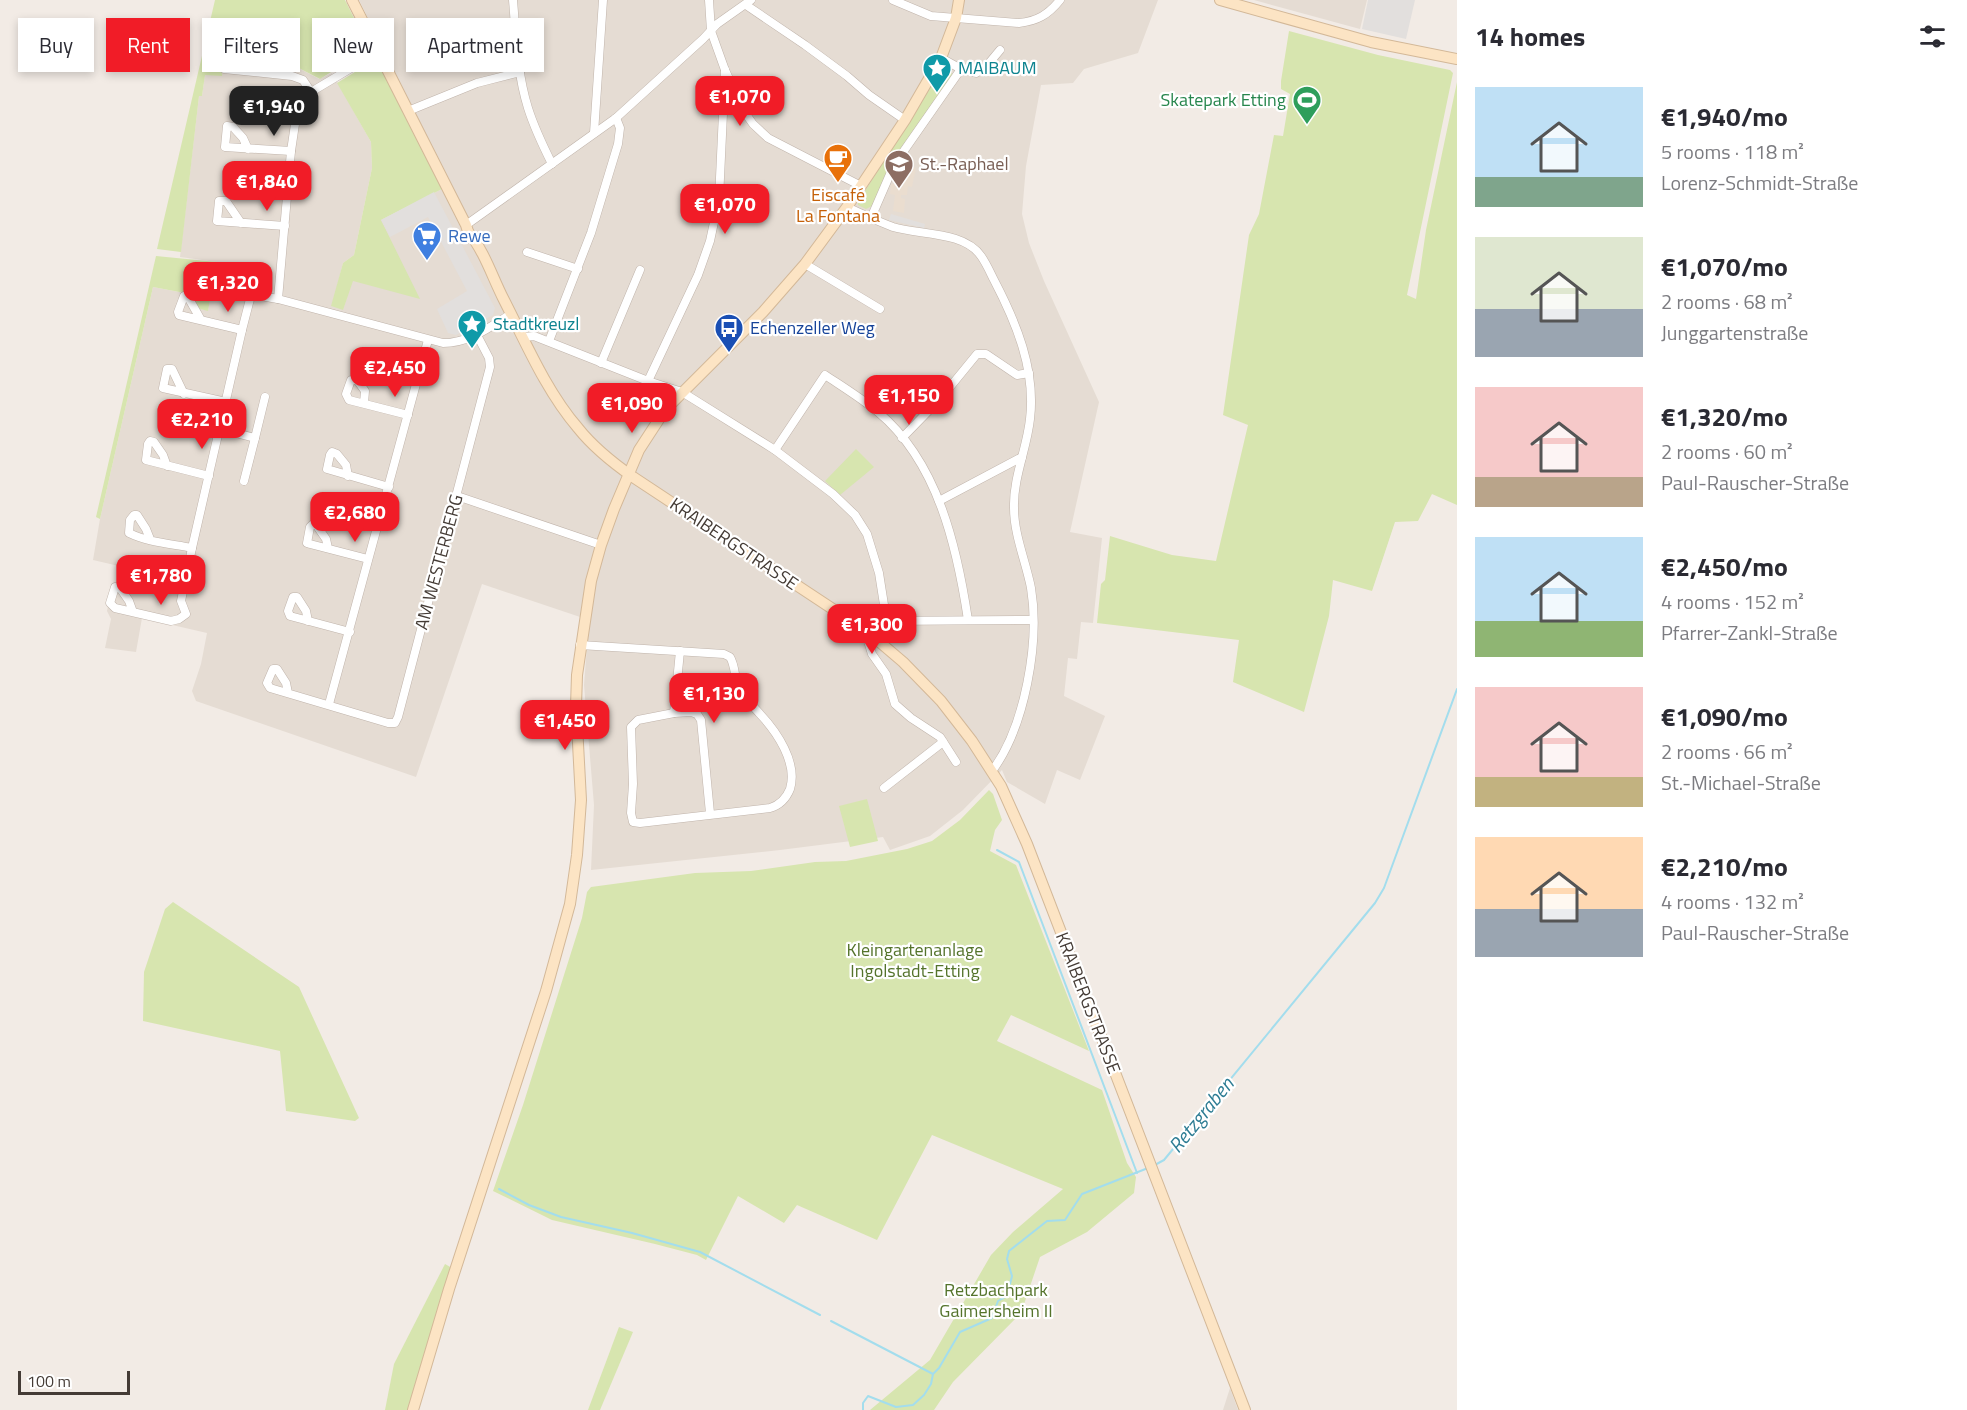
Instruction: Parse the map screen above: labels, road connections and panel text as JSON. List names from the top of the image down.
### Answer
{
  "streets": {
    "street": ["KRAIBERGSTRASSE", "AM WESTERBERG"]
  },
  "water": ["Retzgraben"],
  "parks": ["Kleingartenanlage Ingolstadt-Etting", "Retzbachpark Gaimersheim II"],
  "places": {
    "place": ["MAIBAUM", "Stadtkreuzl"],
    "sports": ["Skatepark Etting"],
    "cafe": ["Eiscafé La Fontana"],
    "school or university": ["St.-Raphael"],
    "supermarket": ["Rewe"],
    "bus stop": ["Echenzeller Weg"]
  },
  "scale_bar": "100 m",
  "page": {
    "heading": "14 homes",
    "chip": [
      "Buy",
      "Rent",
      "Filters",
      "New",
      "Apartment"
    ],
    "list": [
      {
        "name": "€1,940/mo",
        "note": "5 rooms · 118 m² · Lorenz-Schmidt-Straße"
      },
      {
        "name": "€1,070/mo",
        "note": "2 rooms · 68 m² · Junggartenstraße"
      },
      {
        "name": "€1,320/mo",
        "note": "2 rooms · 60 m² · Paul-Rauscher-Straße"
      },
      {
        "name": "€2,450/mo",
        "note": "4 rooms · 152 m² · Pfarrer-Zankl-Straße"
      },
      {
        "name": "€1,090/mo",
        "note": "2 rooms · 66 m² · St.-Michael-Straße"
      },
      {
        "name": "€2,210/mo",
        "note": "4 rooms · 132 m² · Paul-Rauscher-Straße"
      }
    ],
    "price": [
      "€1,070",
      "€1,940",
      "€1,840",
      "€1,070",
      "€1,320",
      "€2,450",
      "€1,150",
      "€1,090",
      "€2,210",
      "€2,680",
      "€1,780",
      "€1,300",
      "€1,130",
      "€1,450"
    ],
    "scale": "100 m"
  }
}
